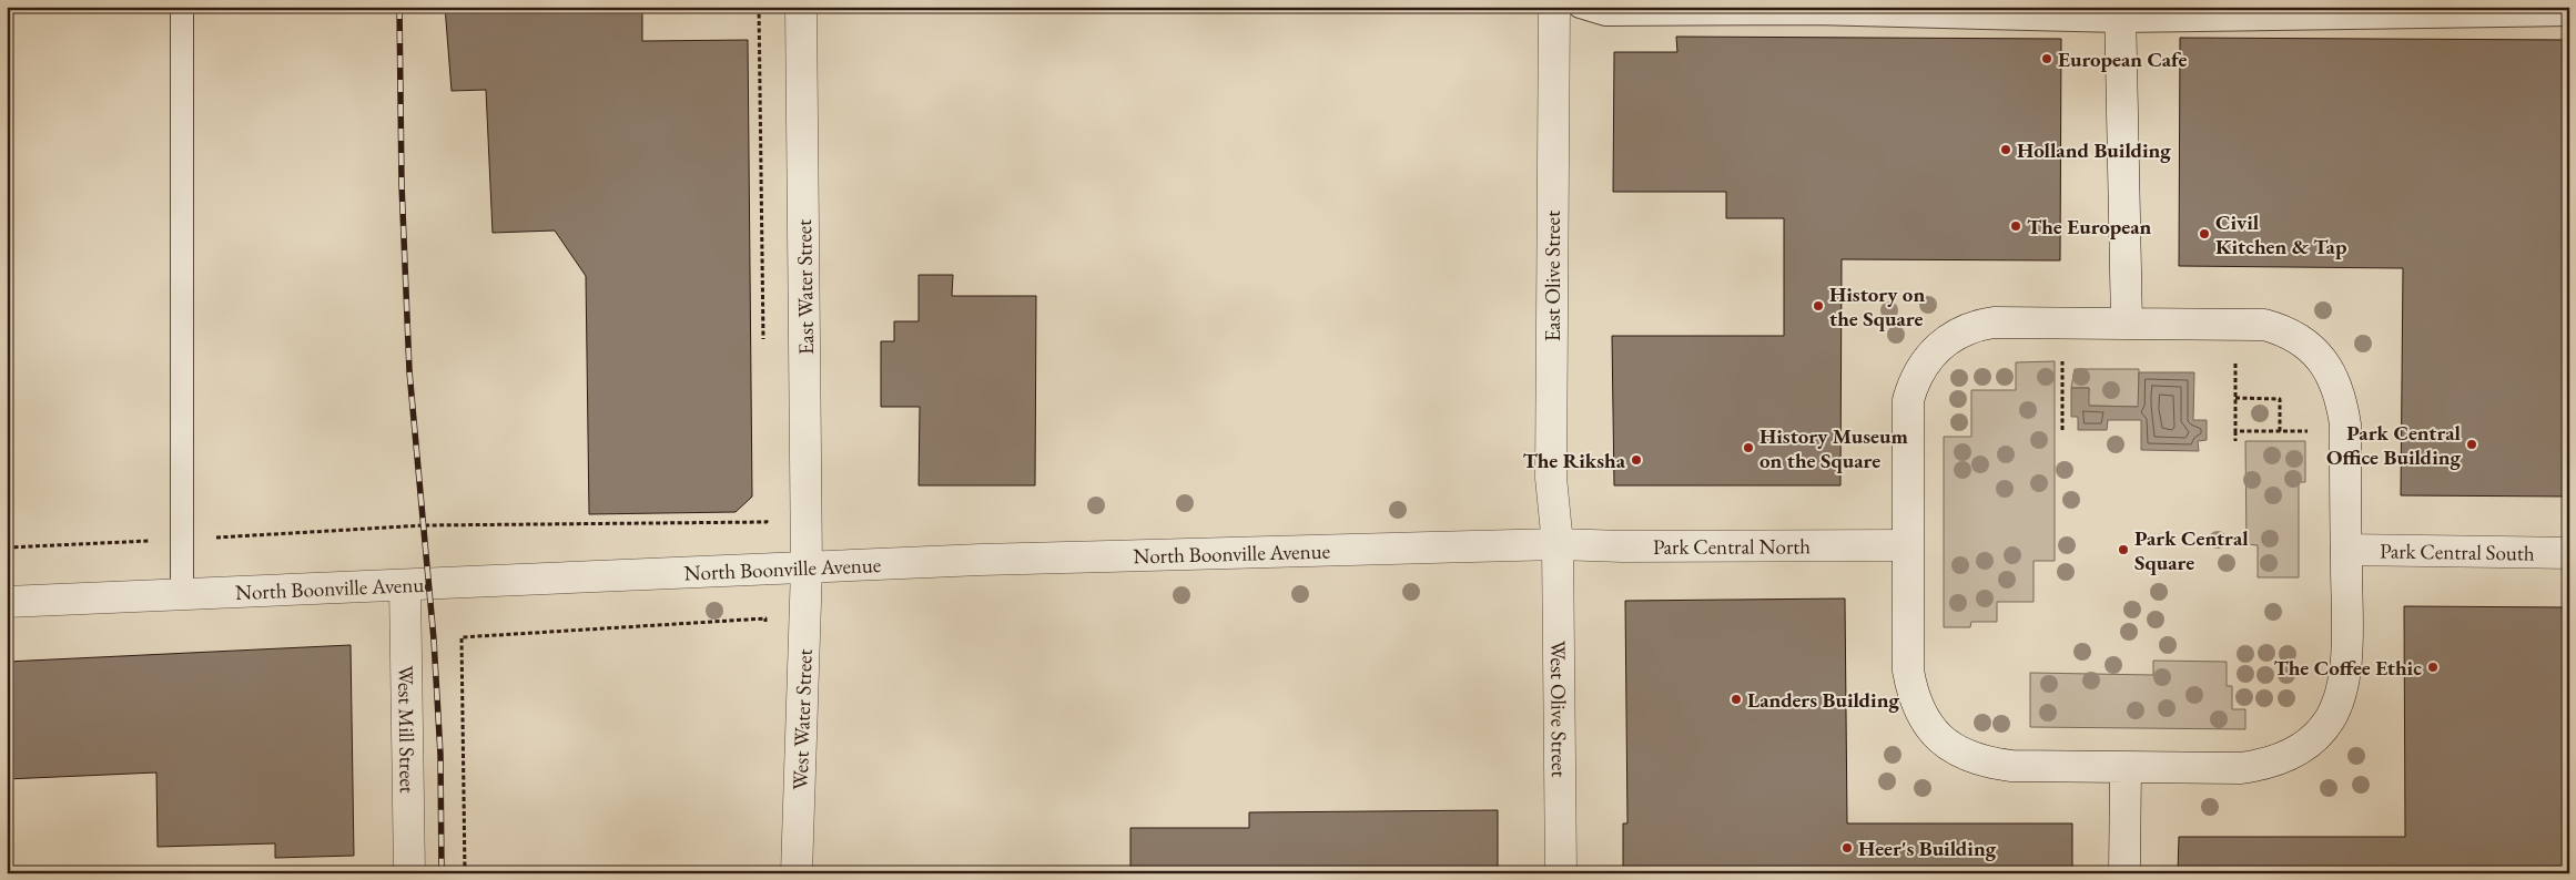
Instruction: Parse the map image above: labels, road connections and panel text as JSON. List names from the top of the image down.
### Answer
{
  "streets": {
    "street": [
      "East Olive Street",
      "East Water Street",
      "Park Central North",
      "Park Central South",
      "North Boonville Avenue",
      "West Olive Street",
      "West Water Street",
      "West Mill Street"
    ]
  },
  "crossings": [
    ["East Olive Street", "Park Central North"],
    ["East Olive Street", "North Boonville Avenue"],
    ["East Olive Street", "West Olive Street"],
    ["East Water Street", "North Boonville Avenue"],
    ["East Water Street", "West Water Street"],
    ["Park Central North", "North Boonville Avenue"],
    ["Park Central North", "West Olive Street"],
    ["North Boonville Avenue", "West Olive Street"],
    ["North Boonville Avenue", "West Water Street"],
    ["North Boonville Avenue", "West Mill Street"]
  ],
  "places": [
    "European Cafe",
    "Holland Building",
    "The European",
    "Civil Kitchen & Tap",
    "History on the Square",
    "Park Central Office Building",
    "History Museum on the Square",
    "The Riksha",
    "Park Central Square",
    "The Coffee Ethic",
    "Landers Building",
    "Heer's Building"
  ]
}
